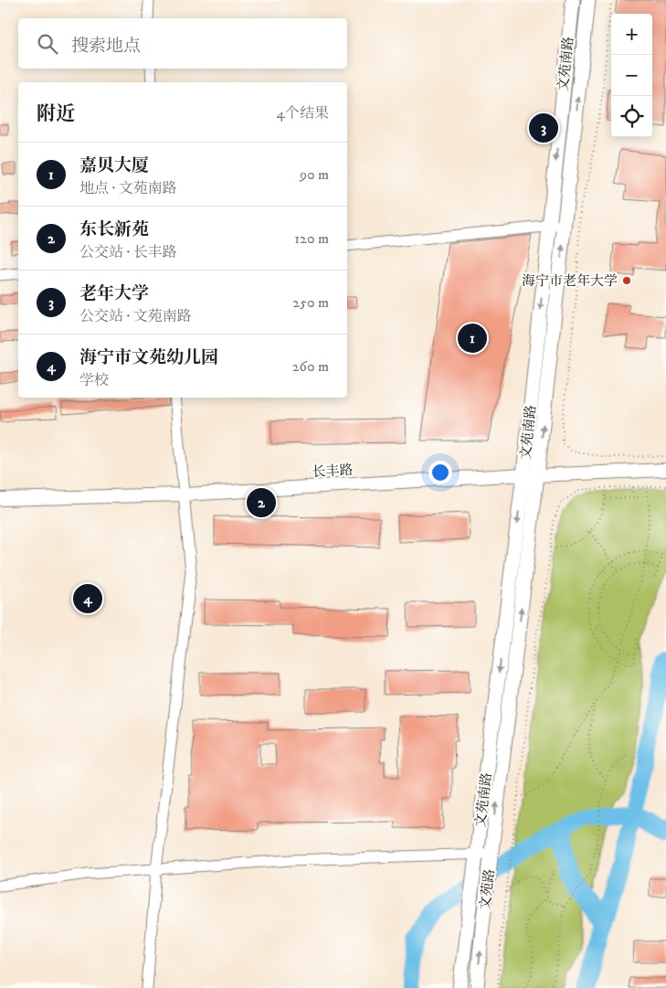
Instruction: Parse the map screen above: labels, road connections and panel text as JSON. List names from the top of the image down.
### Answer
{
  "streets": {
    "main road": ["文苑南路", "文苑路"],
    "street": ["长丰路"]
  },
  "crossings": [
    ["文苑南路", "长丰路"],
    ["文苑南路", "文苑路"]
  ],
  "places": ["海宁市老年大学"],
  "page": {
    "map_buttons": ["+", "−"],
    "search": "搜索地点",
    "heading": ["附近", "4个结果"],
    "pins": [
      "3",
      "1",
      "2",
      "4"
    ],
    "list": [
      {
        "mark": "1",
        "name": "嘉贝大厦",
        "note": "地点 · 文苑南路",
        "value": "90 m"
      },
      {
        "mark": "2",
        "name": "东长新苑",
        "note": "公交站 · 长丰路",
        "value": "120 m"
      },
      {
        "mark": "3",
        "name": "老年大学",
        "note": "公交站 · 文苑南路",
        "value": "250 m"
      },
      {
        "mark": "4",
        "name": "海宁市文苑幼儿园",
        "note": "学校",
        "value": "260 m"
      }
    ]
  }
}
